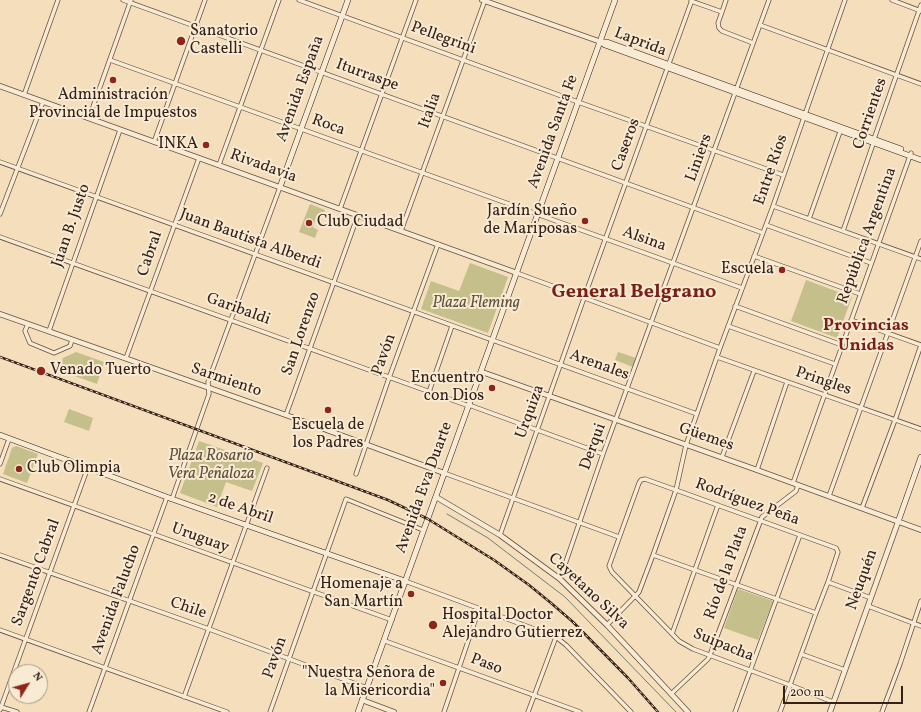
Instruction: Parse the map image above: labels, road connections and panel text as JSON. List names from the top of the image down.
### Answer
{
  "streets": {
    "main road": [
      "Laprida",
      "Avenida España",
      "Avenida Santa Fe",
      "Avenida Eva Duarte",
      "2 de Abril",
      "Neuquén"
    ],
    "street": [
      "Pellegrini",
      "Iturraspe",
      "Italia",
      "Corrientes",
      "Roca",
      "Caseros",
      "Liniers",
      "Rivadavia",
      "Entre Ríos",
      "Juan B. Justo",
      "República Argentina",
      "Juan Bautista Alberdi",
      "Alsina",
      "Cabral",
      "Garibaldi",
      "San Lorenzo",
      "Pavón",
      "Arenales",
      "Sarmiento",
      "Pringles",
      "Urquiza",
      "Güemes",
      "Derqui",
      "Rodríguez Peña",
      "Uruguay",
      "Sargento Cabral",
      "Río de la Plata",
      "Cayetano Silva",
      "Avenida Falucho",
      "Chile",
      "Suipacha",
      "Paso"
    ]
  },
  "crossings": [
    ["Pellegrini", "Avenida España"],
    ["Pellegrini", "Italia"],
    ["Pellegrini", "Avenida Santa Fe"],
    ["Pellegrini", "Caseros"],
    ["Pellegrini", "Liniers"],
    ["Pellegrini", "Entre Ríos"],
    ["Laprida", "Corrientes"],
    ["Laprida", "Avenida Santa Fe"],
    ["Laprida", "Caseros"],
    ["Laprida", "Liniers"],
    ["Laprida", "Entre Ríos"],
    ["Laprida", "República Argentina"],
    ["Iturraspe", "Avenida España"],
    ["Iturraspe", "Italia"],
    ["Iturraspe", "Avenida Santa Fe"],
    ["Iturraspe", "Caseros"],
    ["Iturraspe", "Liniers"],
    ["Iturraspe", "Entre Ríos"],
    ["Avenida España", "Roca"],
    ["Avenida España", "Rivadavia"],
    ["Avenida España", "Avenida Falucho"],
    ["Italia", "Roca"],
    ["Italia", "Rivadavia"],
    ["Roca", "Avenida Santa Fe"],
    ["Roca", "Alsina"],
    ["Avenida Santa Fe", "Rivadavia"],
    ["Avenida Santa Fe", "Alsina"],
    ["Avenida Santa Fe", "Avenida Eva Duarte"],
    ["Caseros", "Alsina"],
    ["Caseros", "Urquiza"],
    ["Liniers", "Alsina"],
    ["Liniers", "Derqui"],
    ["Rivadavia", "Juan B. Justo"],
    ["Rivadavia", "Cabral"],
    ["Rivadavia", "San Lorenzo"],
    ["Rivadavia", "Pavón"],
    ["Rivadavia", "Avenida Eva Duarte"],
    ["Rivadavia", "Avenida Falucho"],
    ["Entre Ríos", "Alsina"],
    ["Entre Ríos", "Arenales"],
    ["Entre Ríos", "Pringles"],
    ["Entre Ríos", "Güemes"],
    ["Entre Ríos", "Rodríguez Peña"],
    ["Entre Ríos", "Cayetano Silva"],
    ["Entre Ríos", "Suipacha"],
    ["Juan B. Justo", "Juan Bautista Alberdi"],
    ["Juan B. Justo", "Garibaldi"],
    ["Juan B. Justo", "Sarmiento"],
    ["República Argentina", "Pringles"],
    ["República Argentina", "Río de la Plata"],
    ["Juan Bautista Alberdi", "Cabral"],
    ["Juan Bautista Alberdi", "San Lorenzo"],
    ["Juan Bautista Alberdi", "Pavón"],
    ["Juan Bautista Alberdi", "Arenales"],
    ["Juan Bautista Alberdi", "Avenida Eva Duarte"],
    ["Juan Bautista Alberdi", "Avenida Falucho"],
    ["Cabral", "Garibaldi"],
    ["Cabral", "Sarmiento"],
    ["Garibaldi", "San Lorenzo"],
    ["Garibaldi", "Pavón"],
    ["Garibaldi", "Avenida Eva Duarte"],
    ["Garibaldi", "Avenida Falucho"],
    ["San Lorenzo", "Sarmiento"],
    ["Pavón", "Sarmiento"],
    ["Pavón", "Avenida Eva Duarte"],
    ["Pavón", "2 de Abril"],
    ["Pavón", "Uruguay"],
    ["Pavón", "Chile"],
    ["Arenales", "Urquiza"],
    ["Arenales", "Derqui"],
    ["Arenales", "Avenida Eva Duarte"],
    ["Sarmiento", "Avenida Eva Duarte"],
    ["Sarmiento", "Avenida Falucho"],
    ["Pringles", "Río de la Plata"],
    ["Urquiza", "Güemes"],
    ["Urquiza", "Cayetano Silva"],
    ["Güemes", "Derqui"],
    ["Güemes", "Avenida Eva Duarte"],
    ["Güemes", "Río de la Plata"],
    ["Güemes", "Neuquén"],
    ["Derqui", "Cayetano Silva"],
    ["Avenida Eva Duarte", "2 de Abril"],
    ["Avenida Eva Duarte", "Uruguay"],
    ["Avenida Eva Duarte", "Cayetano Silva"],
    ["Avenida Eva Duarte", "Chile"],
    ["Avenida Eva Duarte", "Paso"],
    ["Rodríguez Peña", "Río de la Plata"],
    ["Rodríguez Peña", "Suipacha"],
    ["2 de Abril", "Sargento Cabral"],
    ["2 de Abril", "Avenida Falucho"],
    ["Uruguay", "Sargento Cabral"],
    ["Uruguay", "Avenida Falucho"],
    ["Sargento Cabral", "Chile"],
    ["Río de la Plata", "Cayetano Silva"],
    ["Río de la Plata", "Suipacha"],
    ["Neuquén", "Suipacha"],
    ["Avenida Falucho", "Chile"]
  ],
  "districts": ["General Belgrano", "Provincias Unidas"],
  "parks": ["Plaza Fleming", "Plaza Rosario Vera Peñaloza"],
  "places": [
    "Sanatorio Castelli",
    "Administración Provincial de Impuestos",
    "INKA",
    "Jardín Sueño de Mariposas",
    "Club Ciudad",
    "Escuela",
    "Venado Tuerto",
    "Encuentro con Dios",
    "Escuela de los Padres",
    "Club Olimpia",
    "Homenaje a San Martín",
    "Hospital Doctor Alejandro Gutierrez",
    "\"Nuestra Señora de la Misericordia\""
  ],
  "scale_bar": "200 m",
  "north": "top right"
}
